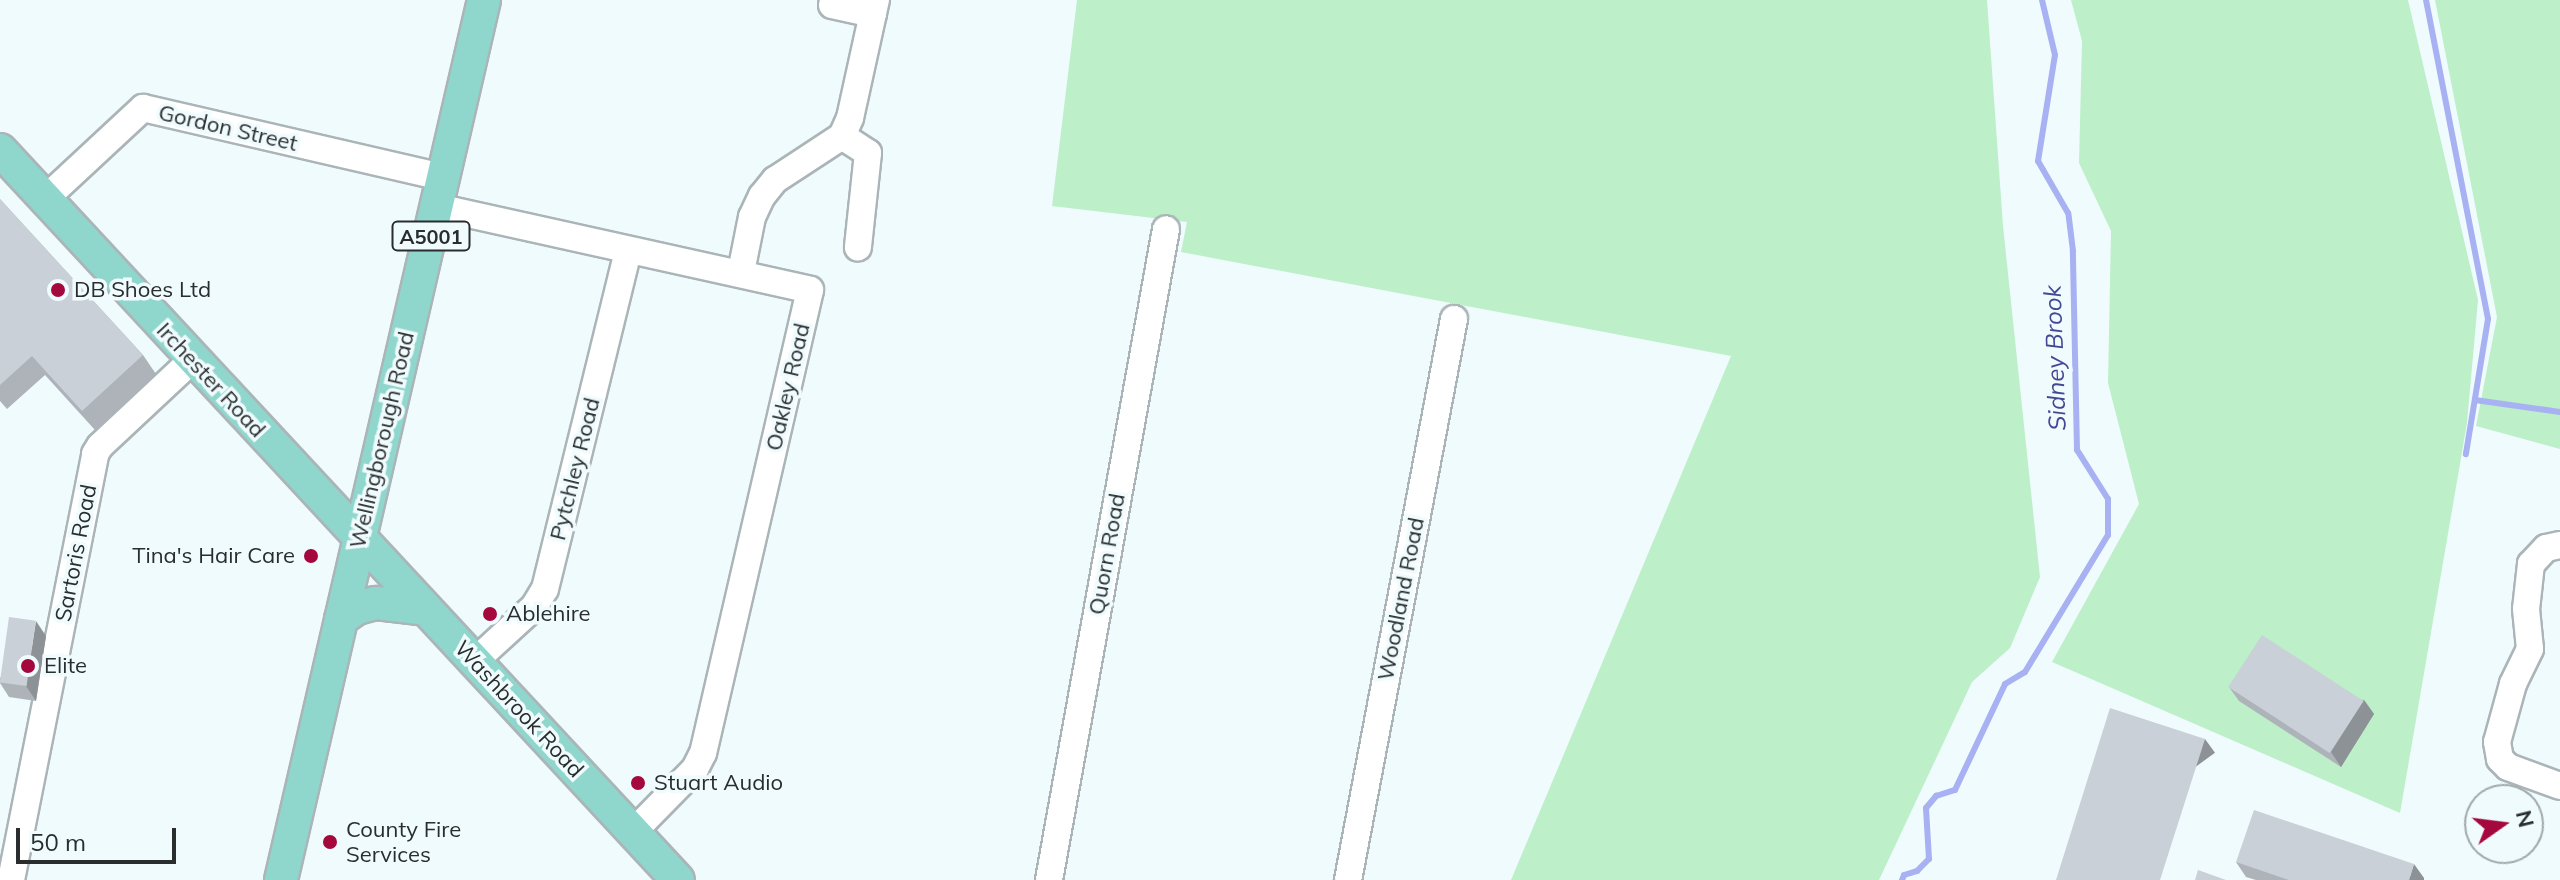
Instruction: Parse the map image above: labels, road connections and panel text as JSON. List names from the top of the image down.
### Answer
{
  "streets": {
    "main road": [
      "A5001",
      "Irchester Road",
      "Wellingborough Road",
      "Washbrook Road"
    ],
    "street": [
      "Gordon Street",
      "Oakley Road",
      "Pytchley Road",
      "Sartoris Road",
      "Quorn Road",
      "Woodland Road"
    ]
  },
  "crossings": [
    ["Gordon Street", "Irchester Road"],
    ["Gordon Street", "Oakley Road"],
    ["Gordon Street", "Wellingborough Road"],
    ["Irchester Road", "Wellingborough Road"],
    ["Irchester Road", "Sartoris Road"],
    ["Irchester Road", "Washbrook Road"],
    ["Oakley Road", "Wellingborough Road"],
    ["Oakley Road", "Pytchley Road"],
    ["Oakley Road", "Washbrook Road"],
    ["Wellingborough Road", "Washbrook Road"],
    ["Pytchley Road", "Washbrook Road"]
  ],
  "water": ["Sidney Brook"],
  "places": [
    "DB Shoes Ltd",
    "Tina's Hair Care",
    "Ablehire",
    "Elite",
    "Stuart Audio",
    "County Fire Services"
  ],
  "scale_bar": "50 m",
  "north": "right"
}
